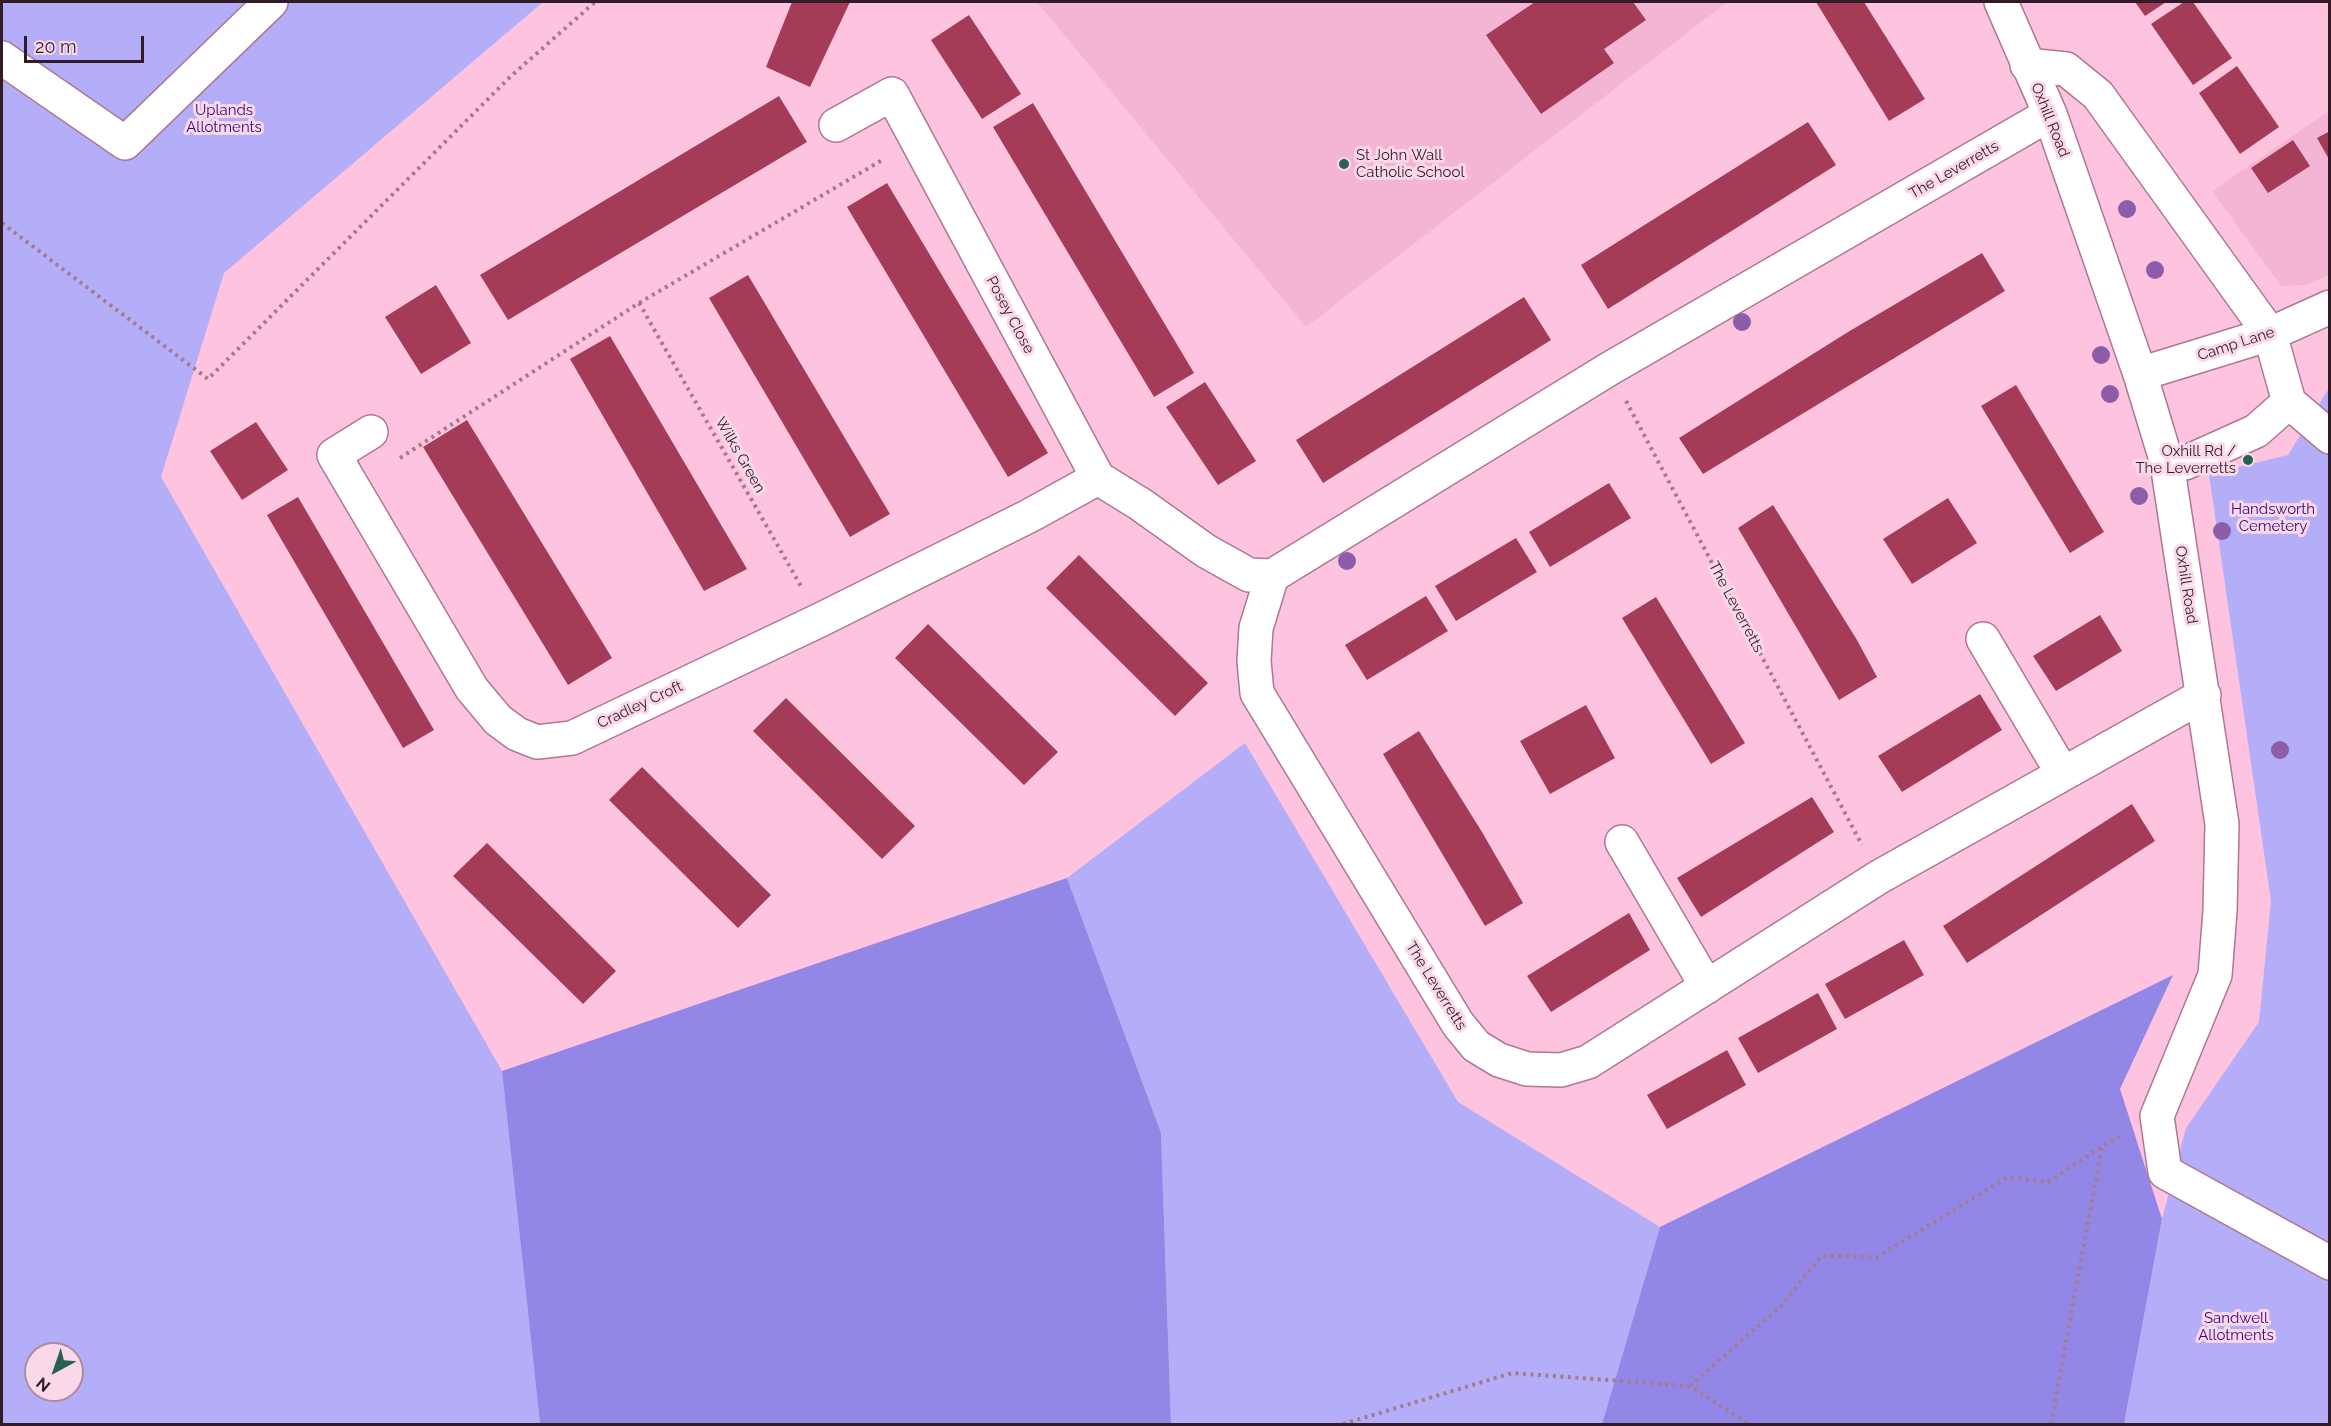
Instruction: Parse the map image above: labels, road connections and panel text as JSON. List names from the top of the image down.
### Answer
{
  "streets": {
    "street": [
      "Oxhill Road",
      "The Leverretts",
      "Posey Close",
      "Camp Lane",
      "Cradley Croft"
    ],
    "path": ["Wilks Green"]
  },
  "crossings": [
    ["Oxhill Road", "The Leverretts"],
    ["Oxhill Road", "Camp Lane"],
    ["The Leverretts", "Posey Close"],
    ["Posey Close", "Cradley Croft"],
    ["Wilks Green", "Cradley Croft"]
  ],
  "parks": ["Uplands Allotments", "Handsworth Cemetery", "Sandwell Allotments"],
  "places": ["St John Wall Catholic School", "Oxhill Rd / The Leverretts"],
  "scale_bar": "20 m",
  "north": "bottom left"
}
